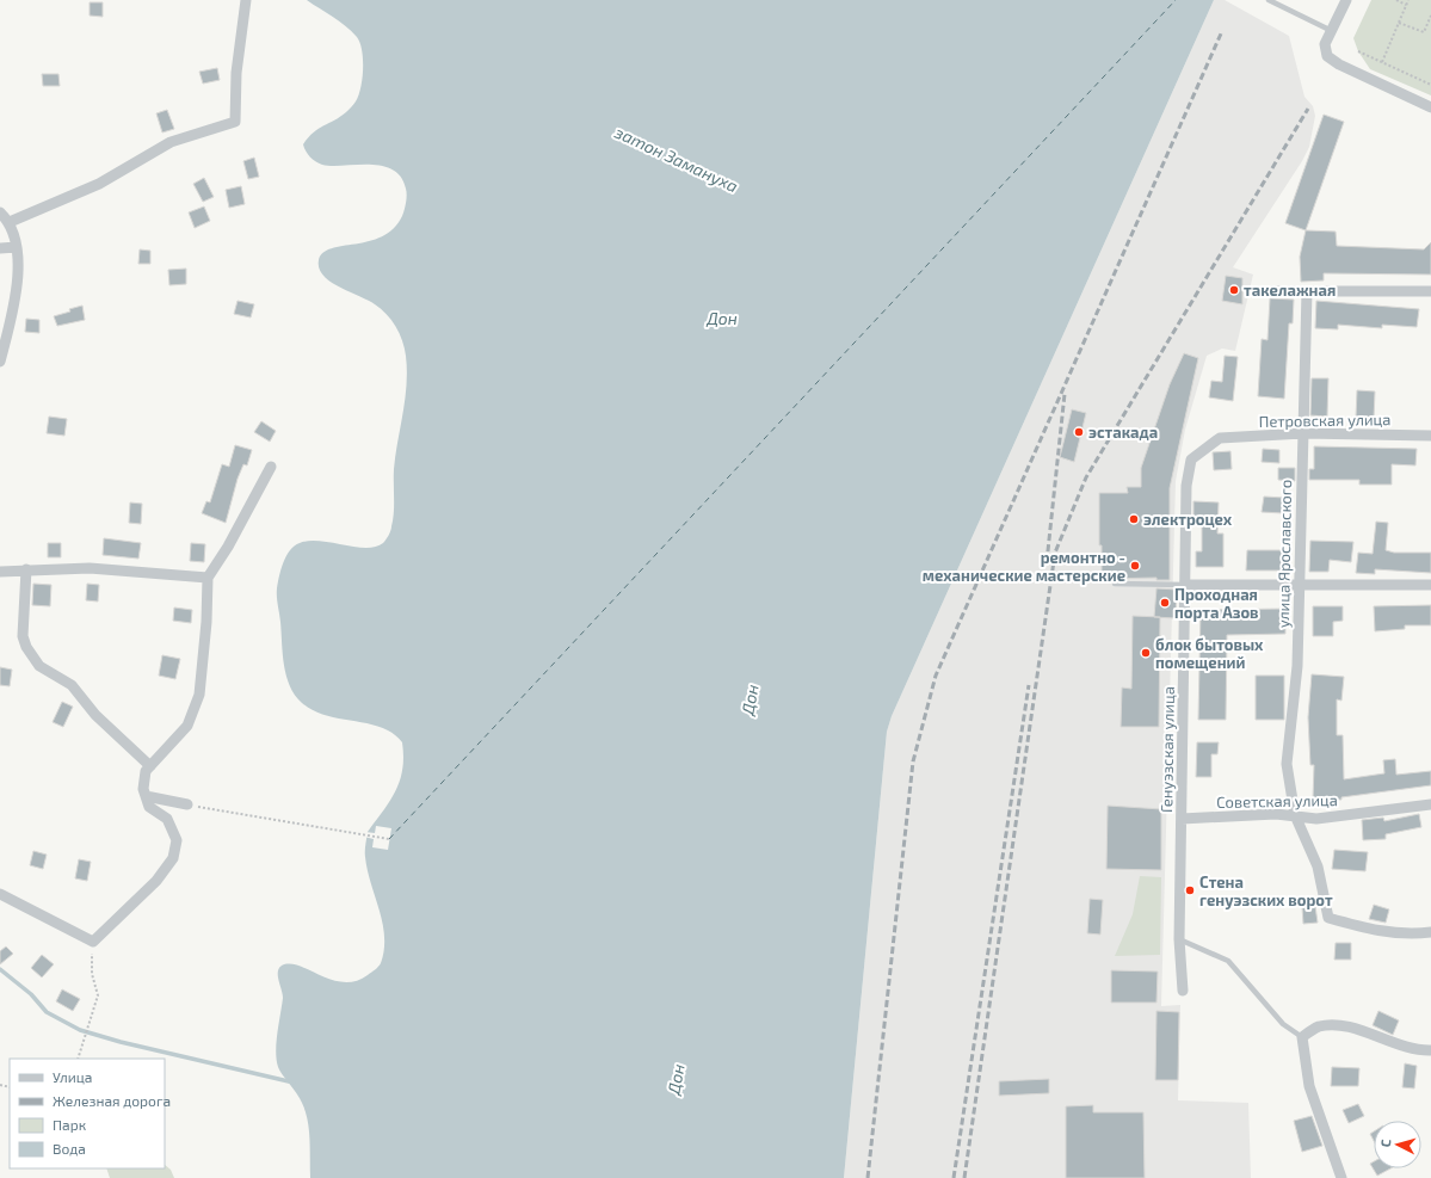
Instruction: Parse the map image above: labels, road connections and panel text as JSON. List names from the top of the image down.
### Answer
{
  "streets": {
    "street": [
      "Петровская улица",
      "улица Ярославского",
      "Генуэзская улица",
      "Советская улица"
    ]
  },
  "crossings": [
    ["Петровская улица", "улица Ярославского"],
    ["Петровская улица", "Генуэзская улица"],
    ["улица Ярославского", "Советская улица"],
    ["Генуэзская улица", "Советская улица"]
  ],
  "water": ["затон Замануха", "Дон"],
  "places": [
    "такелажная",
    "эстакада",
    "электроцех",
    "ремонтно - механические мастерские",
    "Проходная порта Азов",
    "блок бытовых помещений",
    "Стена генуэзских ворот"
  ],
  "legend": [
    "Улица",
    "Железная дорога",
    "Парк",
    "Вода"
  ],
  "north": "left"
}
